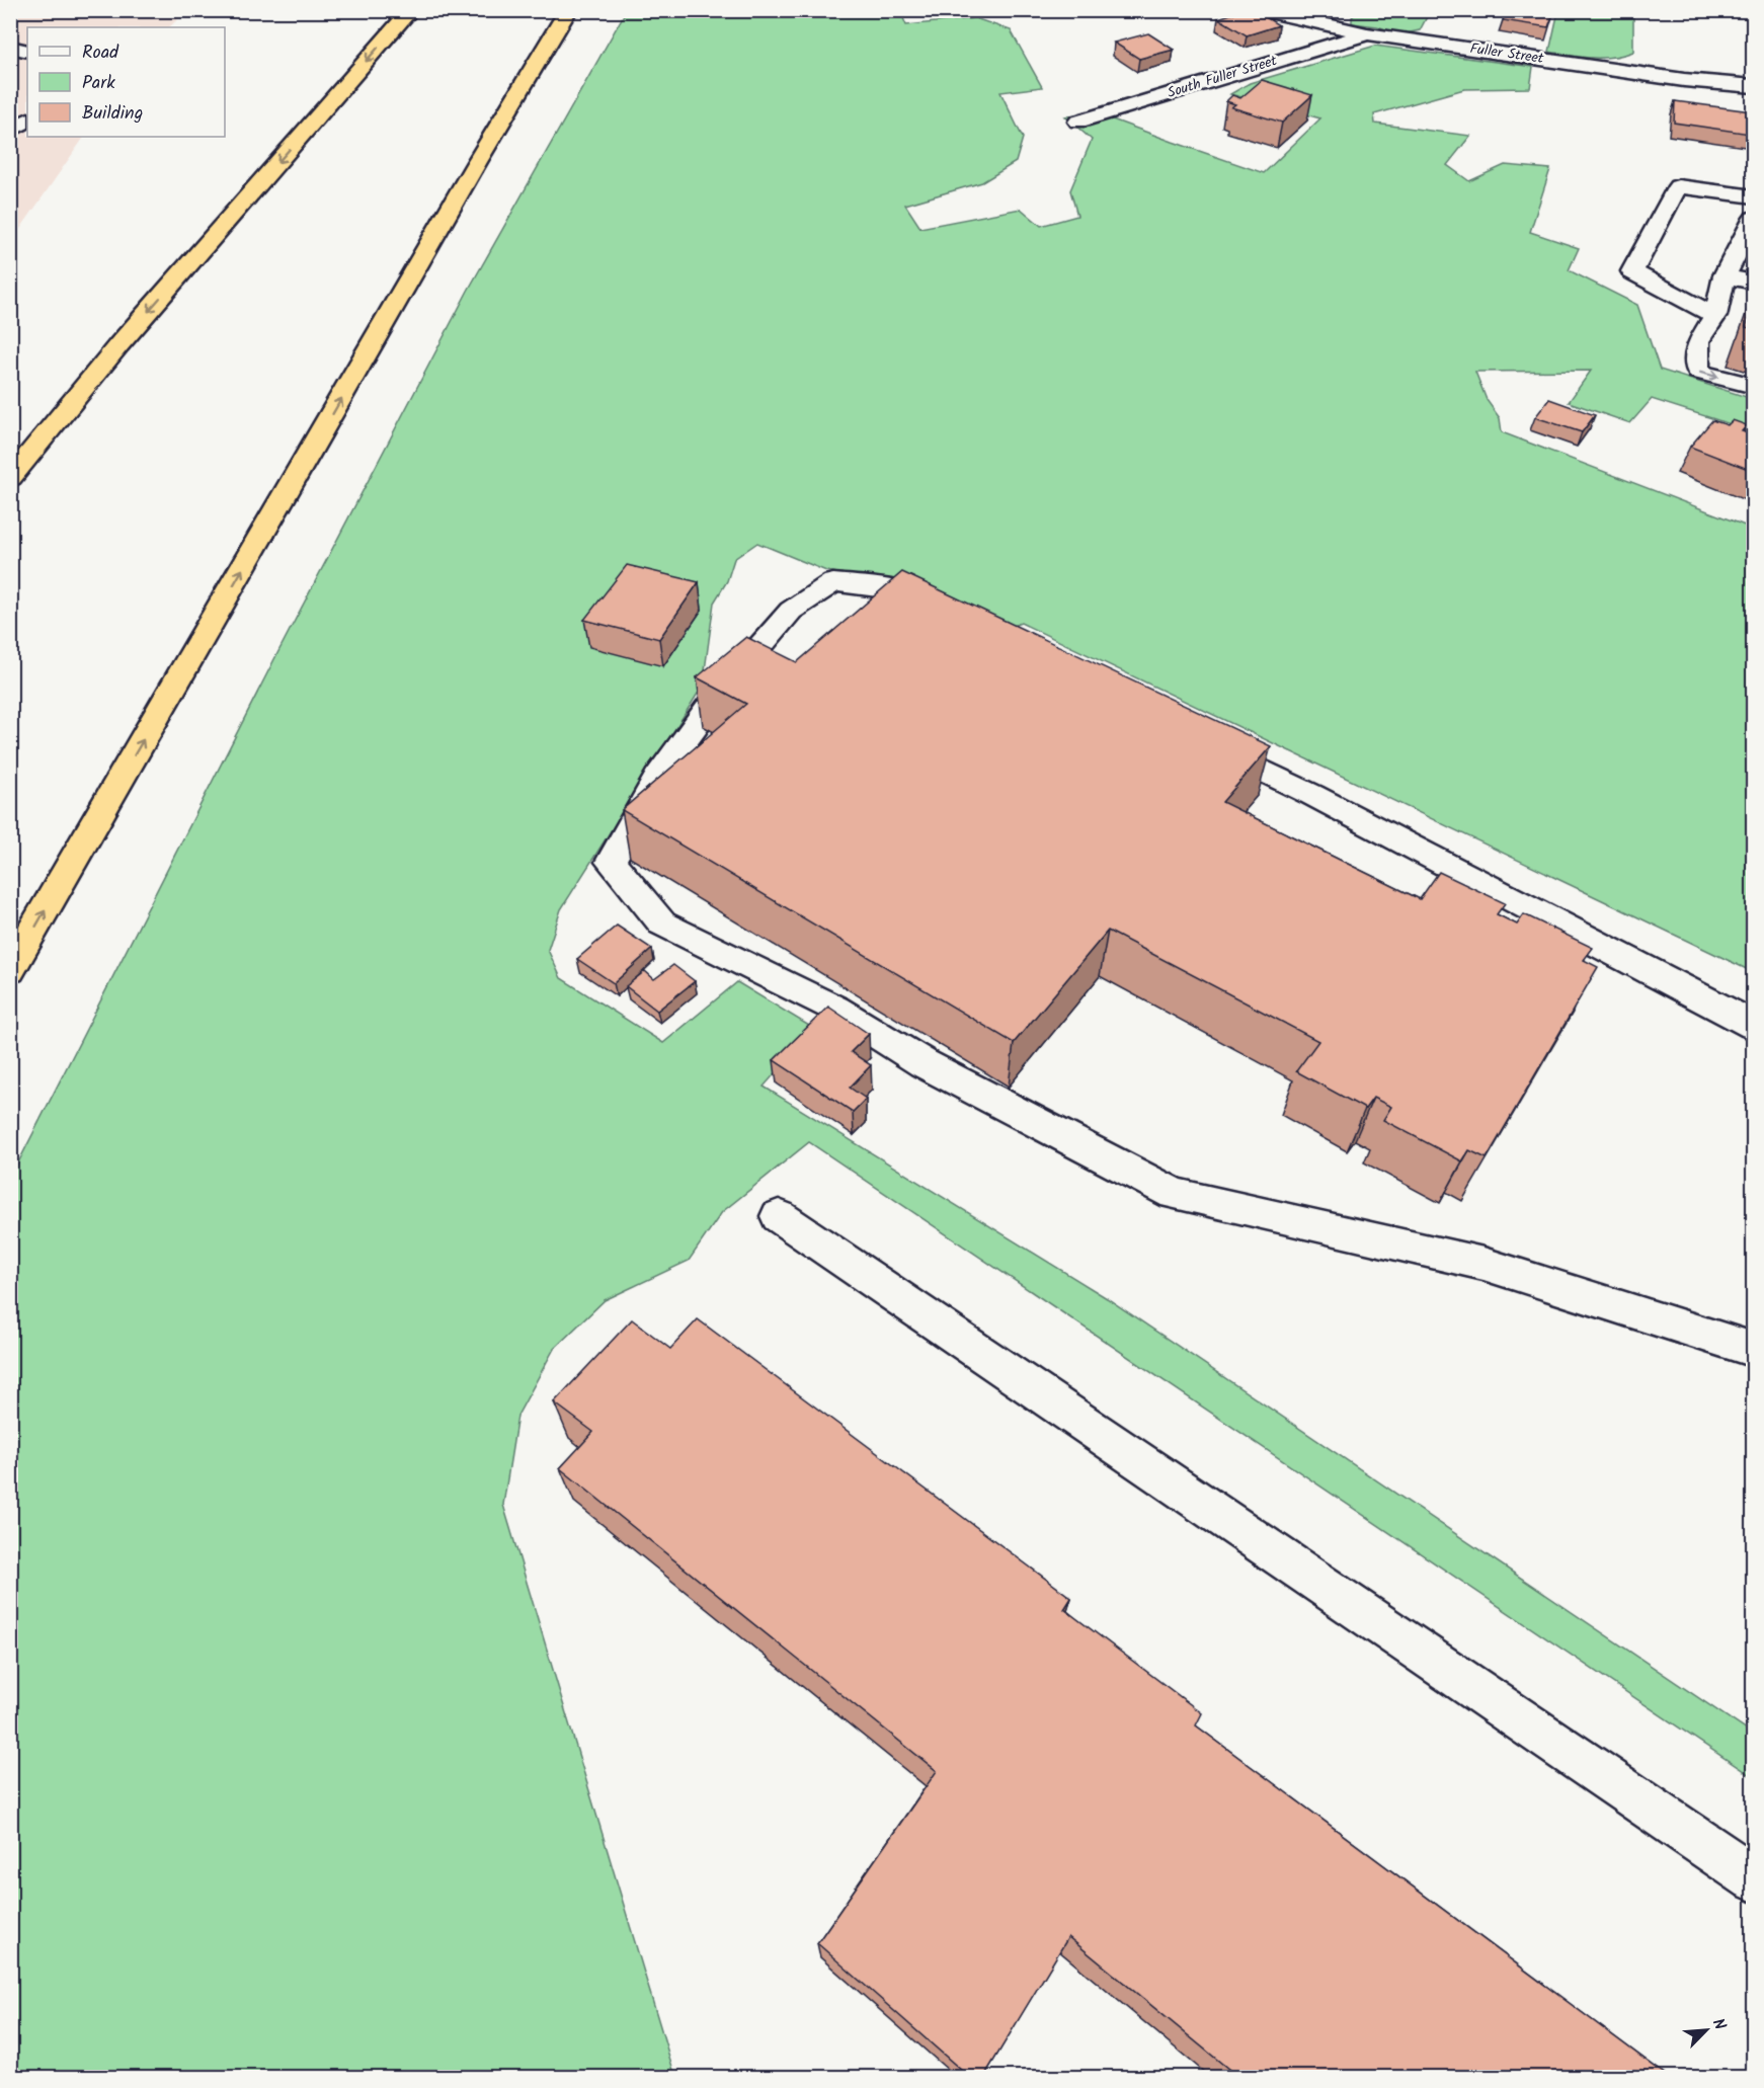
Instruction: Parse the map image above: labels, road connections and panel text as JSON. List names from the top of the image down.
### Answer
{
  "streets": {
    "street": ["Fuller Street", "South Fuller Street"]
  },
  "crossings": [
    ["Fuller Street", "South Fuller Street"]
  ],
  "legend": ["Road", "Park", "Building"],
  "north": "top right"
}
